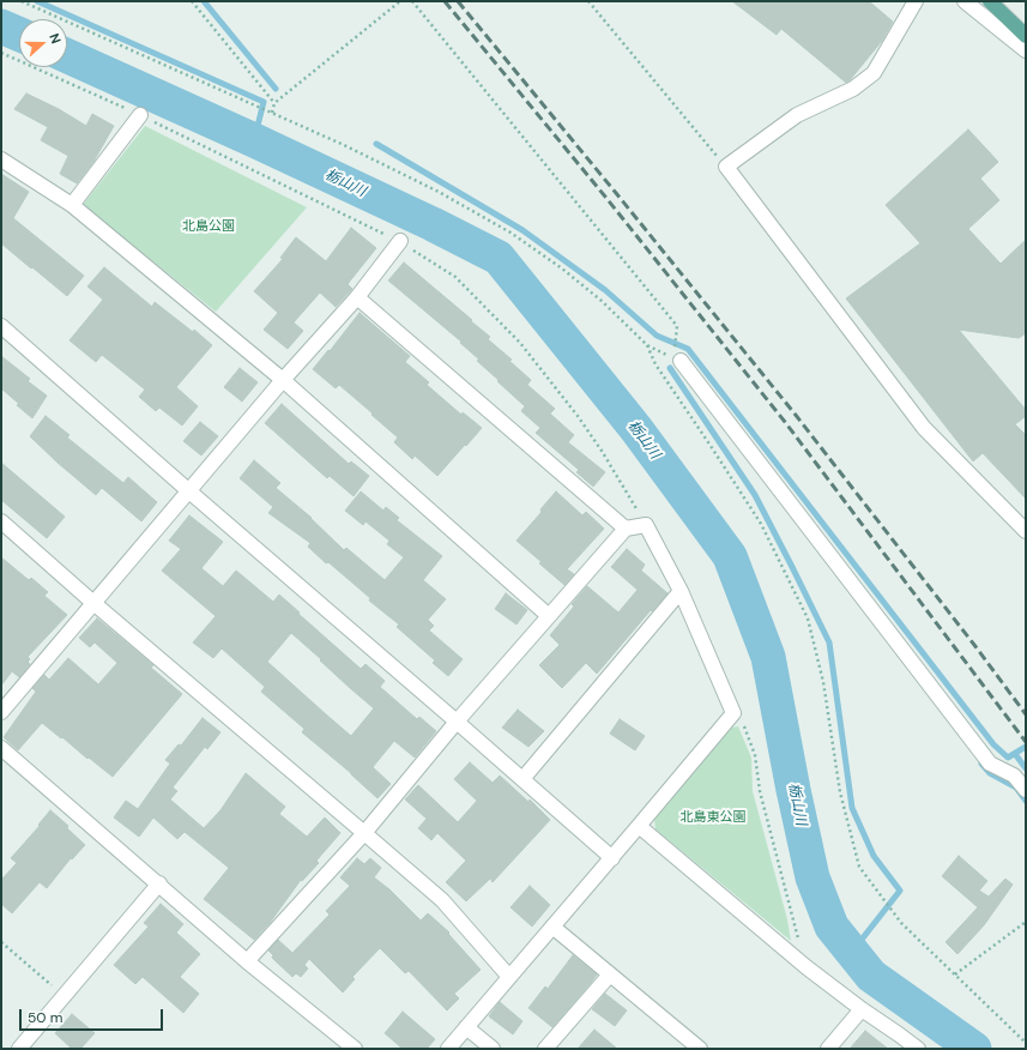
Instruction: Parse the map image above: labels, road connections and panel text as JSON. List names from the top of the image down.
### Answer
{
  "water": ["栃山川"],
  "parks": ["北島公園", "北島東公園"],
  "scale_bar": "50 m",
  "north": "right"
}
